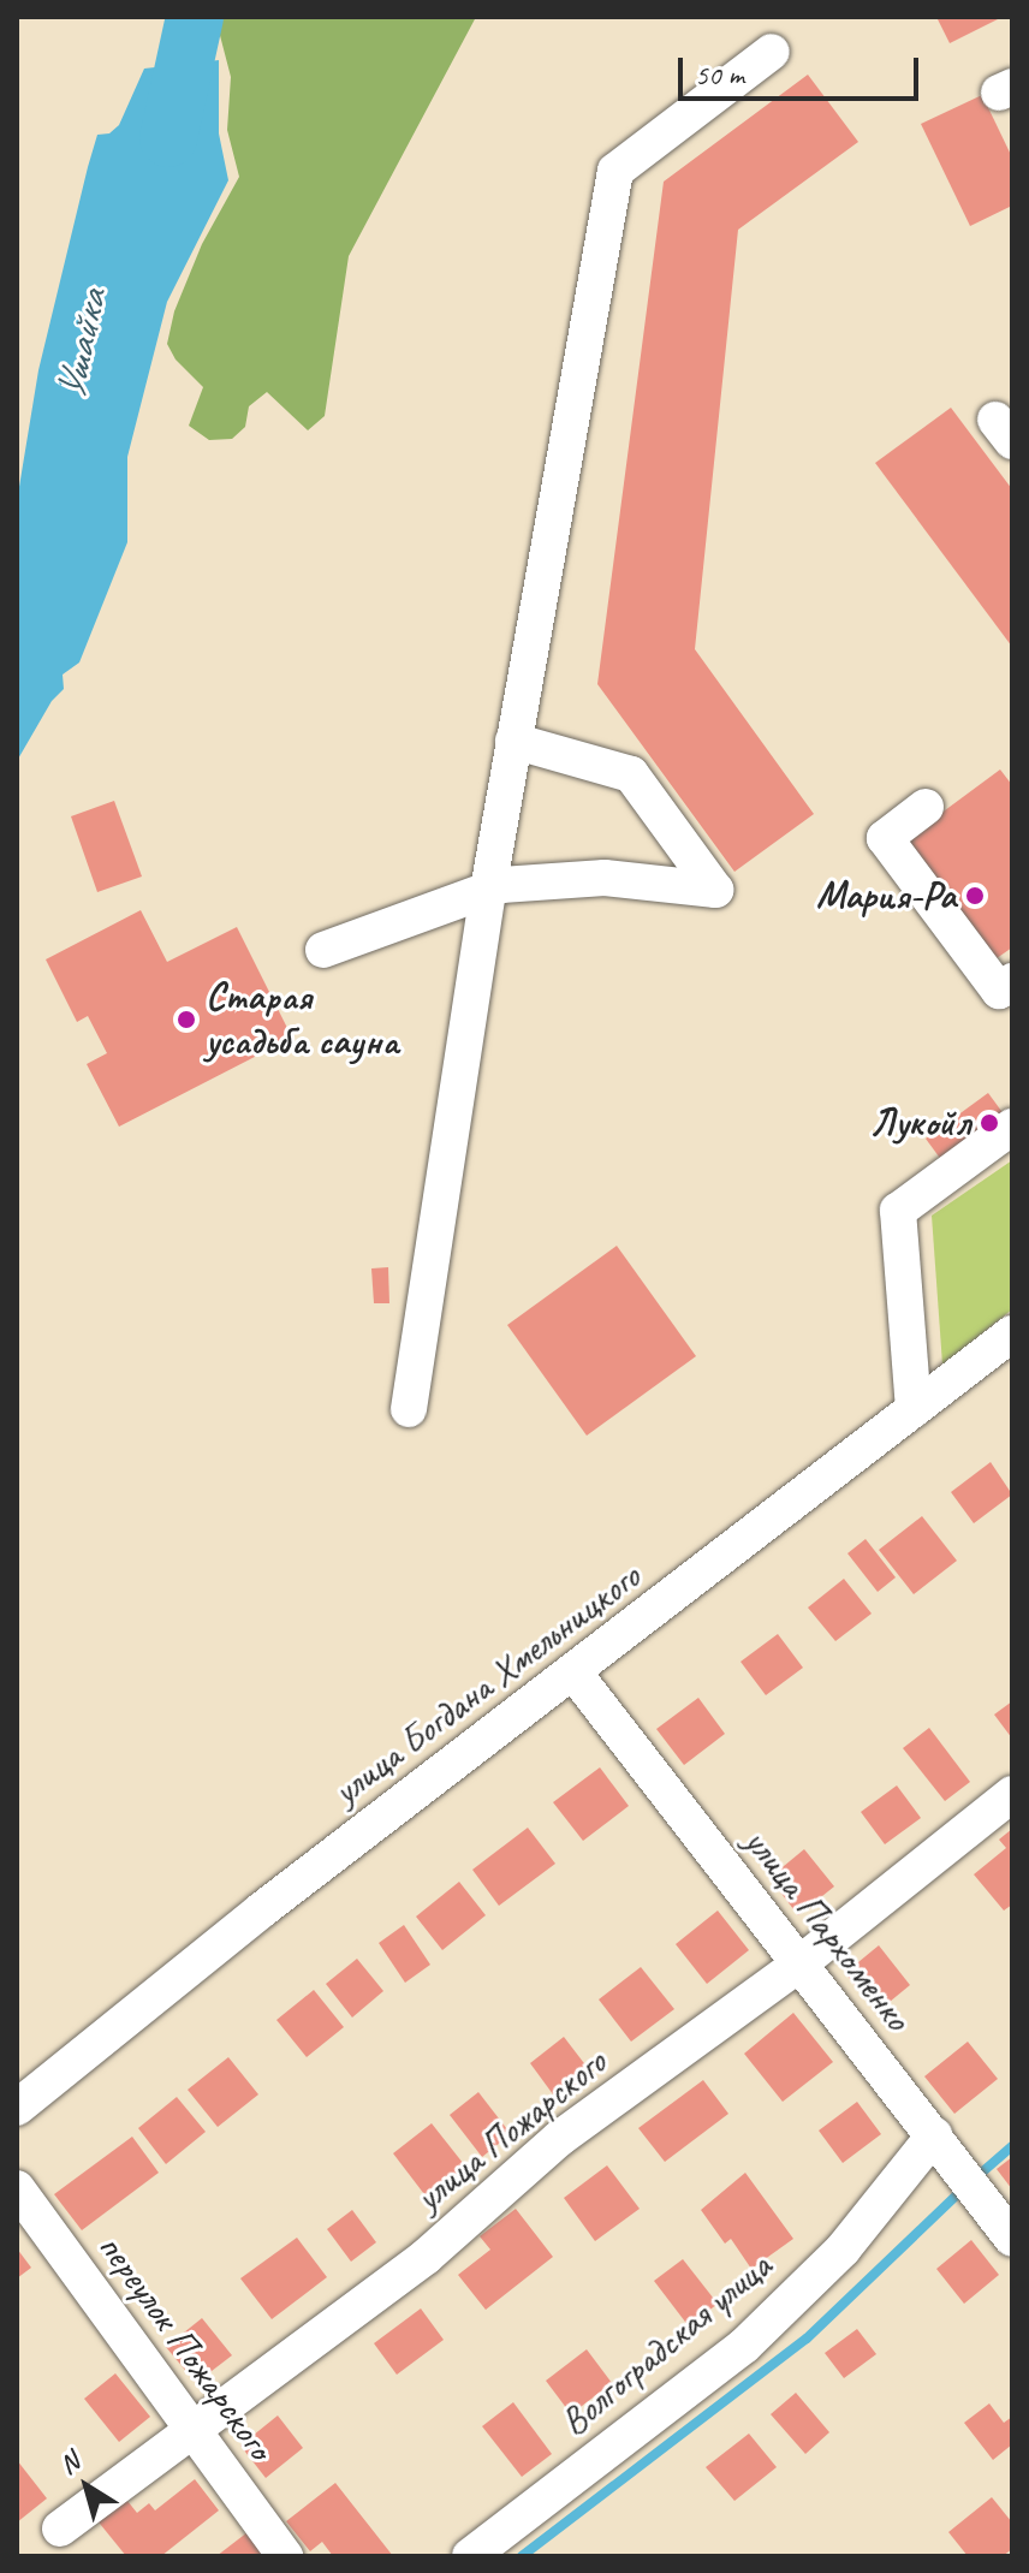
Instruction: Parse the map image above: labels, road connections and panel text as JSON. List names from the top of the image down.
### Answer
{
  "streets": {
    "street": [
      "улица Богдана Хмельницкого",
      "улица Пархоменко",
      "улица Пожарского",
      "Волгоградская улица",
      "переулок Пожарского"
    ]
  },
  "crossings": [
    ["улица Богдана Хмельницкого", "улица Пархоменко"],
    ["улица Пархоменко", "улица Пожарского"],
    ["улица Пархоменко", "Волгоградская улица"],
    ["улица Пожарского", "переулок Пожарского"]
  ],
  "water": ["Ушайка"],
  "places": ["Мария-Ра", "Старая усадьба сауна", "Лукойл"],
  "scale_bar": "50 m",
  "north": "top left"
}
